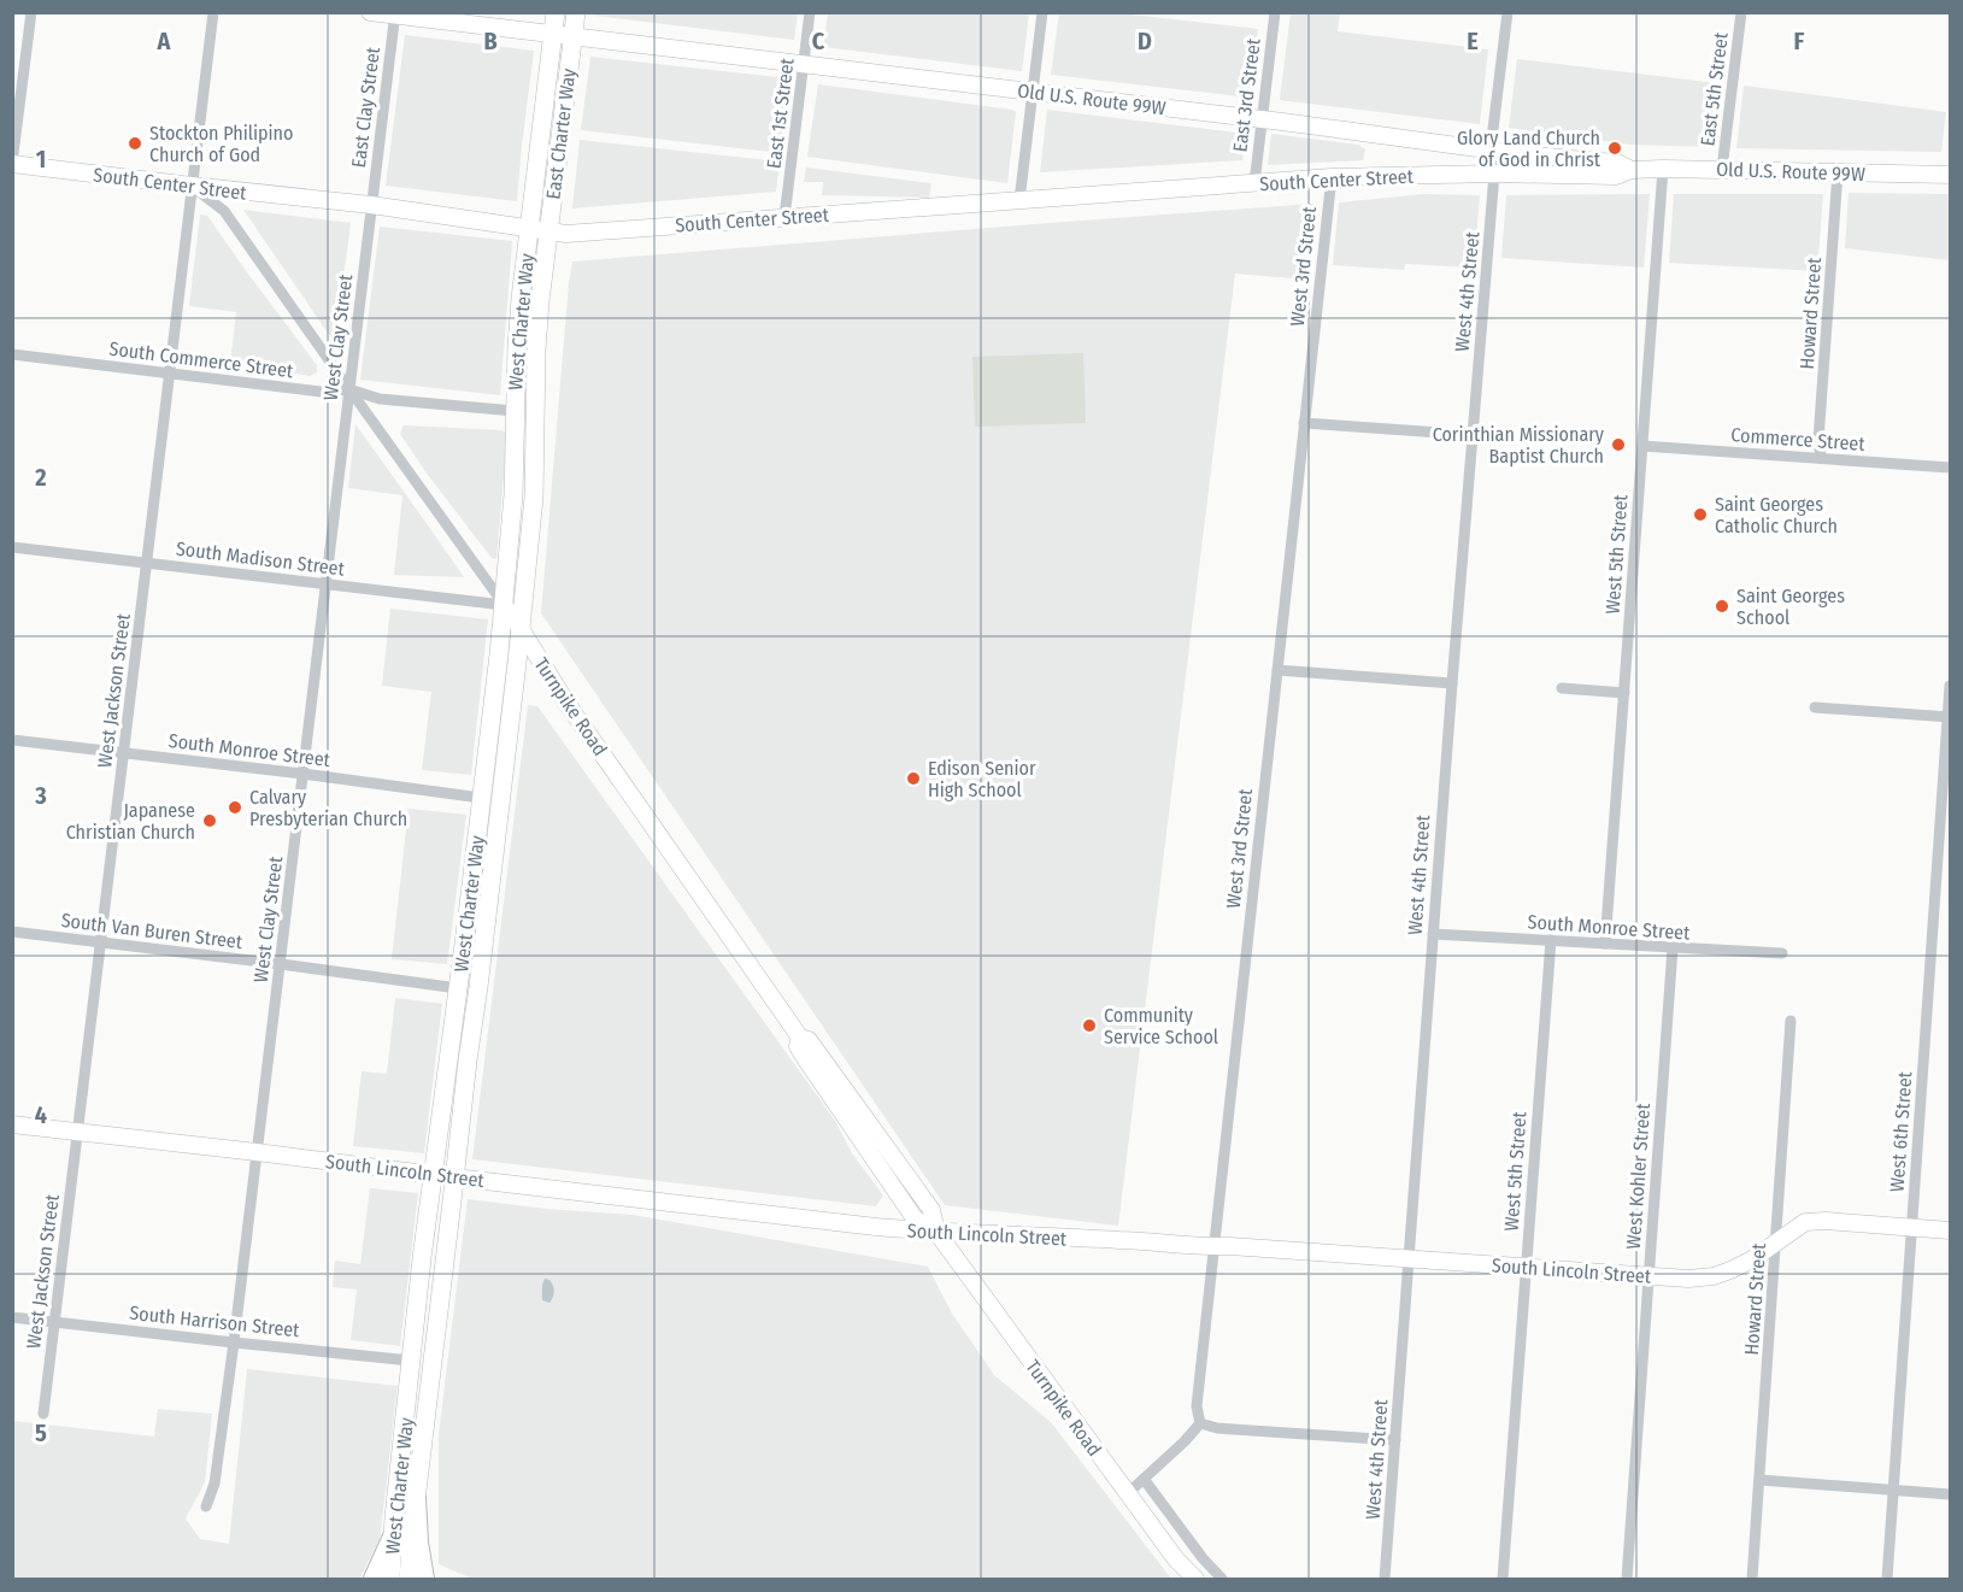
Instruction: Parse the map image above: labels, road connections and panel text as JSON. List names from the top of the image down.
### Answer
{
  "streets": {
    "main road": [
      "Old U.S. Route 99W",
      "East Charter Way",
      "South Center Street",
      "West Charter Way",
      "Turnpike Road",
      "South Lincoln Street"
    ],
    "street": [
      "East 5th Street",
      "East 3rd Street",
      "East Clay Street",
      "East 1st Street",
      "West 3rd Street",
      "West 4th Street",
      "Howard Street",
      "West Clay Street",
      "South Commerce Street",
      "Commerce Street",
      "West 5th Street",
      "South Madison Street",
      "West Jackson Street",
      "South Monroe Street",
      "South Van Buren Street",
      "West 6th Street",
      "West Kohler Street",
      "South Harrison Street"
    ]
  },
  "crossings": [
    ["East 5th Street", "Old U.S. Route 99W"],
    ["East 3rd Street", "Old U.S. Route 99W"],
    ["East 3rd Street", "South Center Street"],
    ["Old U.S. Route 99W", "East Clay Street"],
    ["Old U.S. Route 99W", "East 1st Street"],
    ["Old U.S. Route 99W", "East Charter Way"],
    ["Old U.S. Route 99W", "South Center Street"],
    ["Old U.S. Route 99W", "West 4th Street"],
    ["Old U.S. Route 99W", "Howard Street"],
    ["Old U.S. Route 99W", "West 5th Street"],
    ["East Clay Street", "South Center Street"],
    ["East Clay Street", "West Clay Street"],
    ["East 1st Street", "South Center Street"],
    ["East Charter Way", "South Center Street"],
    ["East Charter Way", "West Charter Way"],
    ["South Center Street", "West 3rd Street"],
    ["South Center Street", "West 4th Street"],
    ["South Center Street", "West Charter Way"],
    ["South Center Street", "West Clay Street"],
    ["South Center Street", "West Jackson Street"],
    ["South Center Street", "Turnpike Road"],
    ["West 3rd Street", "South Lincoln Street"],
    ["West 4th Street", "South Monroe Street"],
    ["West 4th Street", "South Lincoln Street"],
    ["Howard Street", "Commerce Street"],
    ["Howard Street", "South Lincoln Street"],
    ["West Charter Way", "South Commerce Street"],
    ["West Charter Way", "South Madison Street"],
    ["West Charter Way", "Turnpike Road"],
    ["West Charter Way", "South Monroe Street"],
    ["West Charter Way", "South Van Buren Street"],
    ["West Charter Way", "South Lincoln Street"],
    ["West Charter Way", "South Harrison Street"],
    ["West Clay Street", "South Commerce Street"],
    ["West Clay Street", "South Madison Street"],
    ["West Clay Street", "Turnpike Road"],
    ["West Clay Street", "South Monroe Street"],
    ["West Clay Street", "South Van Buren Street"],
    ["West Clay Street", "South Lincoln Street"],
    ["West Clay Street", "South Harrison Street"],
    ["South Commerce Street", "West Jackson Street"],
    ["South Commerce Street", "Turnpike Road"],
    ["Commerce Street", "West 5th Street"],
    ["West 5th Street", "South Monroe Street"],
    ["West 5th Street", "South Lincoln Street"],
    ["South Madison Street", "West Jackson Street"],
    ["South Madison Street", "Turnpike Road"],
    ["West Jackson Street", "Turnpike Road"],
    ["West Jackson Street", "South Monroe Street"],
    ["West Jackson Street", "South Van Buren Street"],
    ["West Jackson Street", "South Lincoln Street"],
    ["West Jackson Street", "South Harrison Street"],
    ["Turnpike Road", "South Lincoln Street"],
    ["South Monroe Street", "West Kohler Street"],
    ["West 6th Street", "South Lincoln Street"],
    ["South Lincoln Street", "West Kohler Street"]
  ],
  "places": [
    "Stockton Philipino Church of God",
    "Glory Land Church of God in Christ",
    "Corinthian Missionary Baptist Church",
    "Saint Georges Catholic Church",
    "Saint Georges School",
    "Edison Senior High School",
    "Calvary Presbyterian Church",
    "Japanese Christian Church",
    "Community Service School"
  ],
  "grid": {
    "columns": [
      "A",
      "B",
      "C",
      "D",
      "E",
      "F"
    ],
    "rows": [
      "1",
      "2",
      "3",
      "4",
      "5"
    ]
  }
}
